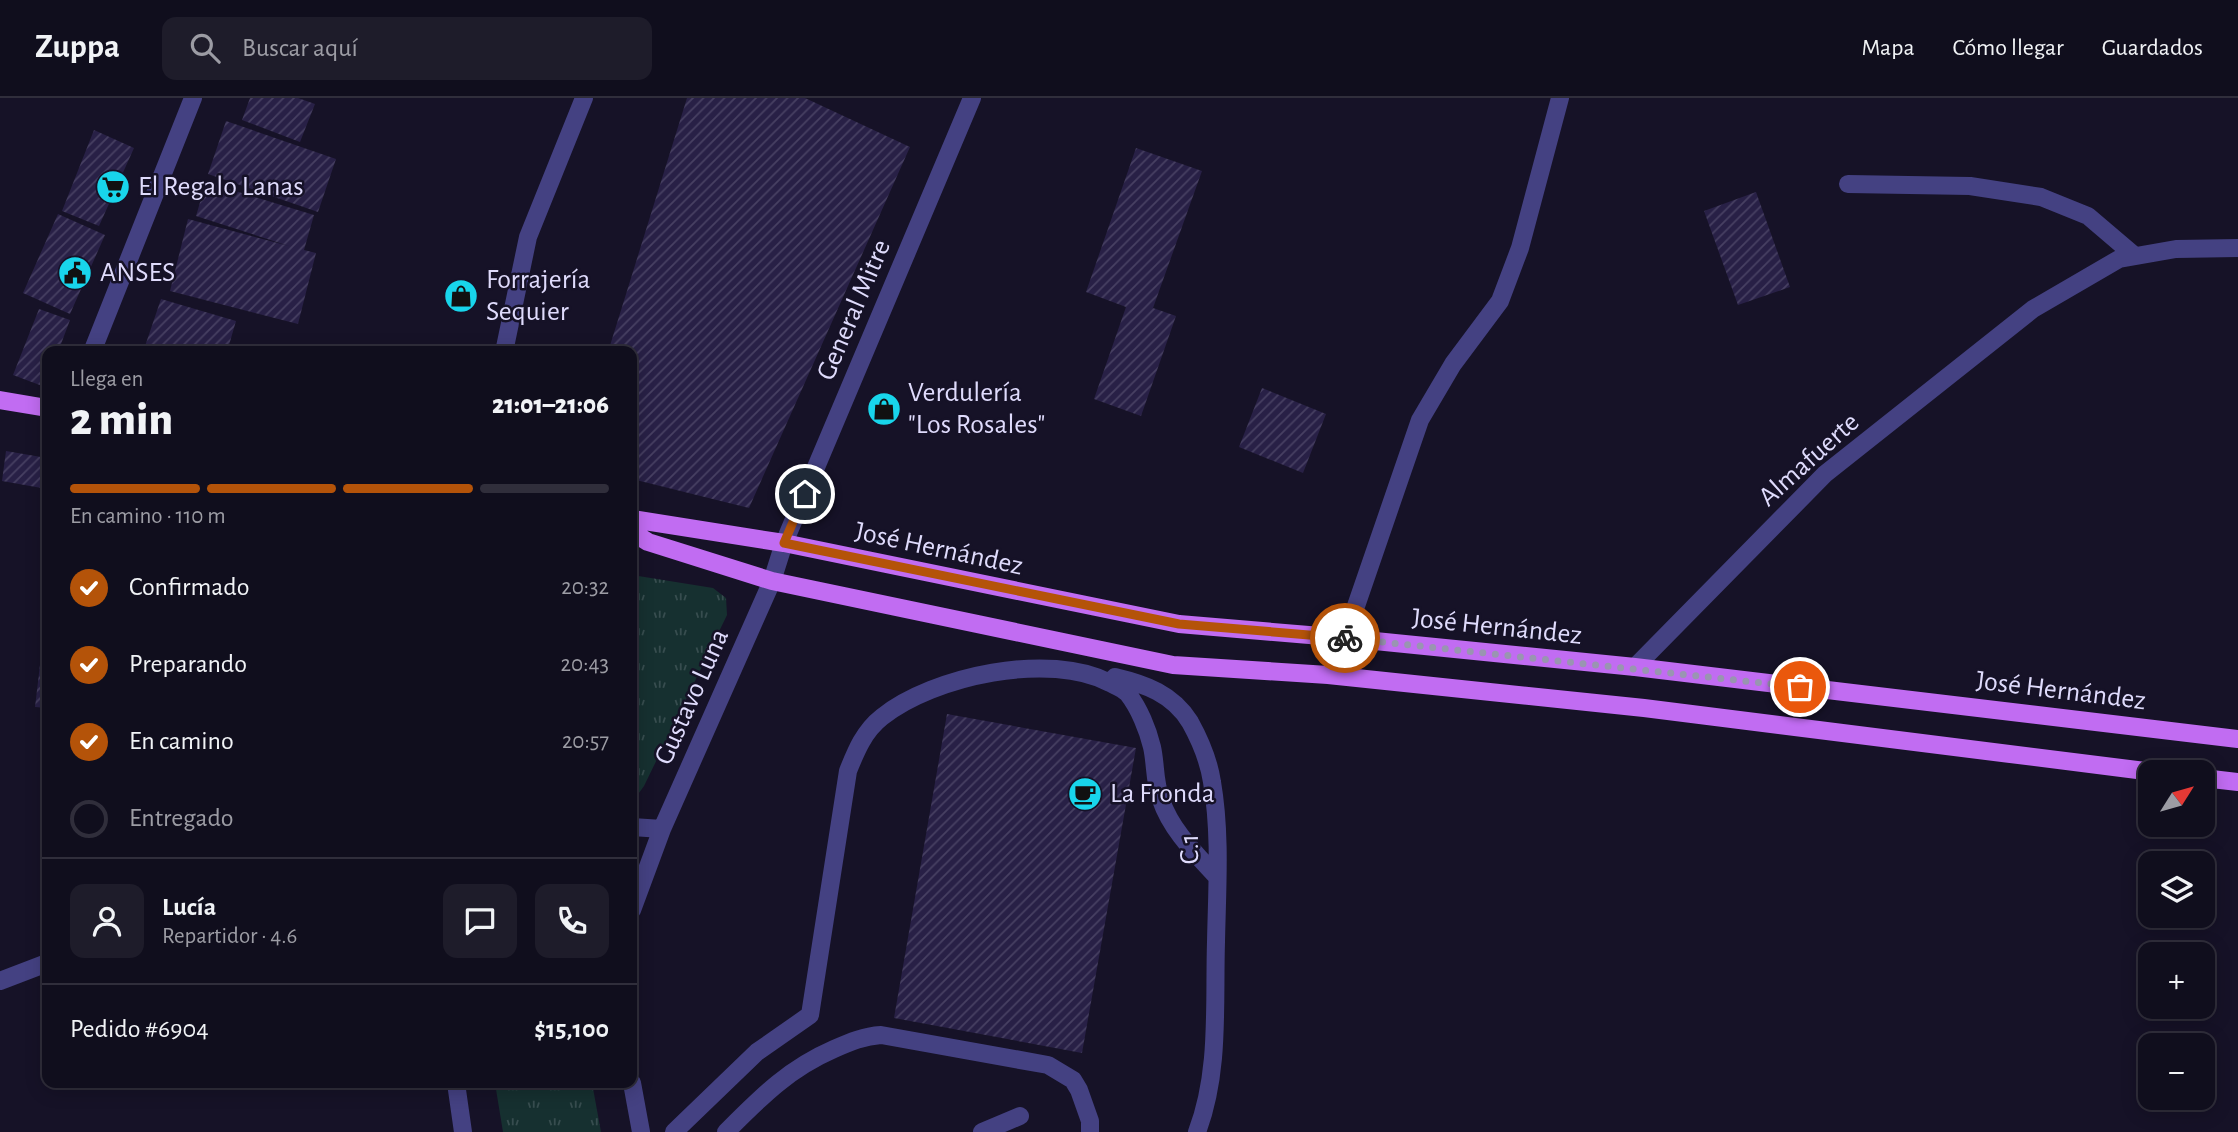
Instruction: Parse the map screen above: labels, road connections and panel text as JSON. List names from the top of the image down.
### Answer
{
  "streets": {
    "main road": ["José Hernández"],
    "street": [
      "General Mitre",
      "Almafuerte",
      "Gustavo Luna",
      "C.1"
    ]
  },
  "crossings": [
    ["General Mitre", "José Hernández"],
    ["General Mitre", "Gustavo Luna"],
    ["Almafuerte", "José Hernández"],
    ["José Hernández", "Gustavo Luna"]
  ],
  "places": {
    "supermarket": ["El Regalo Lanas"],
    "public building": ["ANSES"],
    "shop": ["Forrajería Sequier", "Verdulería \"Los Rosales\""],
    "cafe": ["La Fronda"]
  },
  "north": "top right",
  "page": {
    "header": "Zuppa",
    "search": "Buscar aquí",
    "nav": ["Mapa", "Cómo llegar", "Guardados"],
    "heading": ["2 min", "Llega en", "21:01–21:06"],
    "panel": [
      "Lucía",
      "Repartidor · 4.6",
      "Pedido #6904",
      "$15,100"
    ],
    "bar": "En camino · 110 m",
    "list": [
      ["Confirmado", "20:32"],
      ["Preparando", "20:43"],
      ["En camino", "20:57"],
      "Entregado"
    ],
    "map_buttons": ["+", "−"]
  }
}
